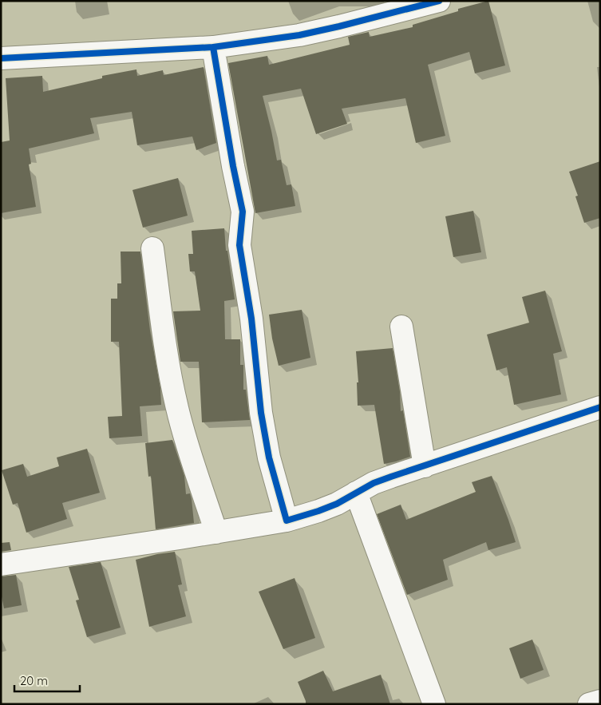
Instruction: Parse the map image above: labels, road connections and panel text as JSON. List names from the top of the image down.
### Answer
{
  "scale_bar": "20 m"
}
